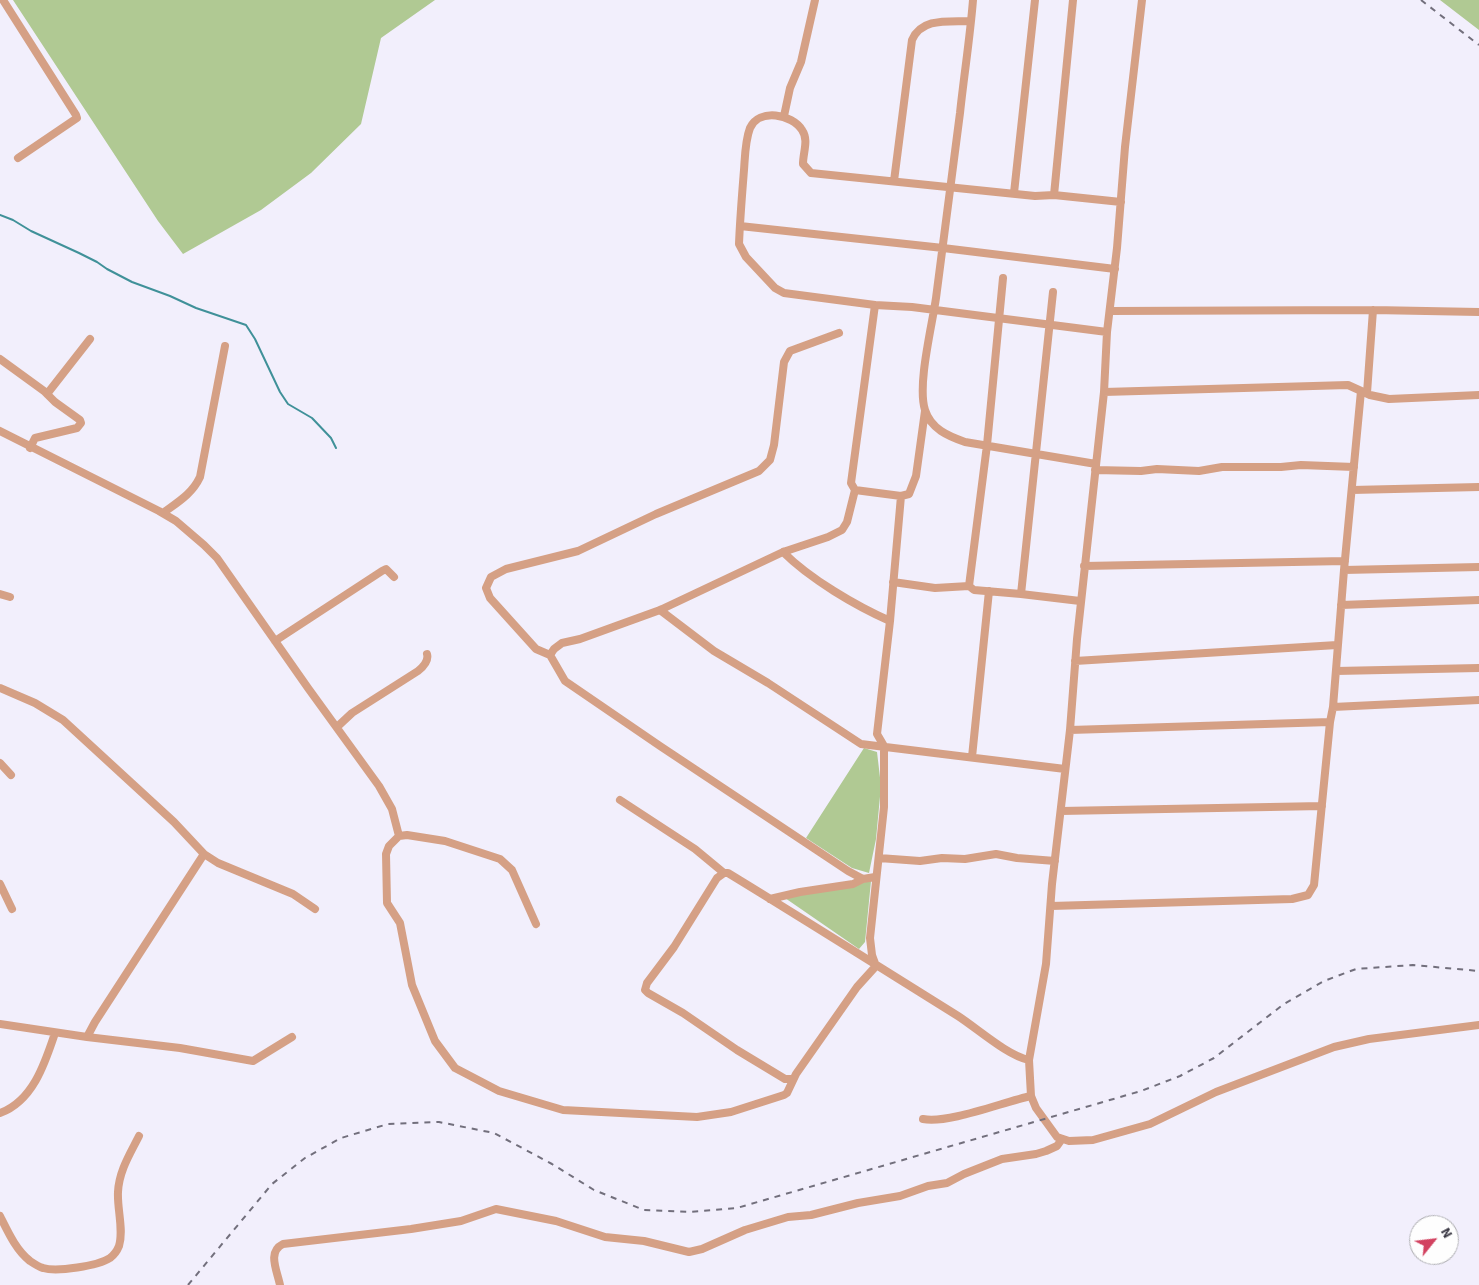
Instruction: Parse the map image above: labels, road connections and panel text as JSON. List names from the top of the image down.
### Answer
{
  "north": "top right"
}
